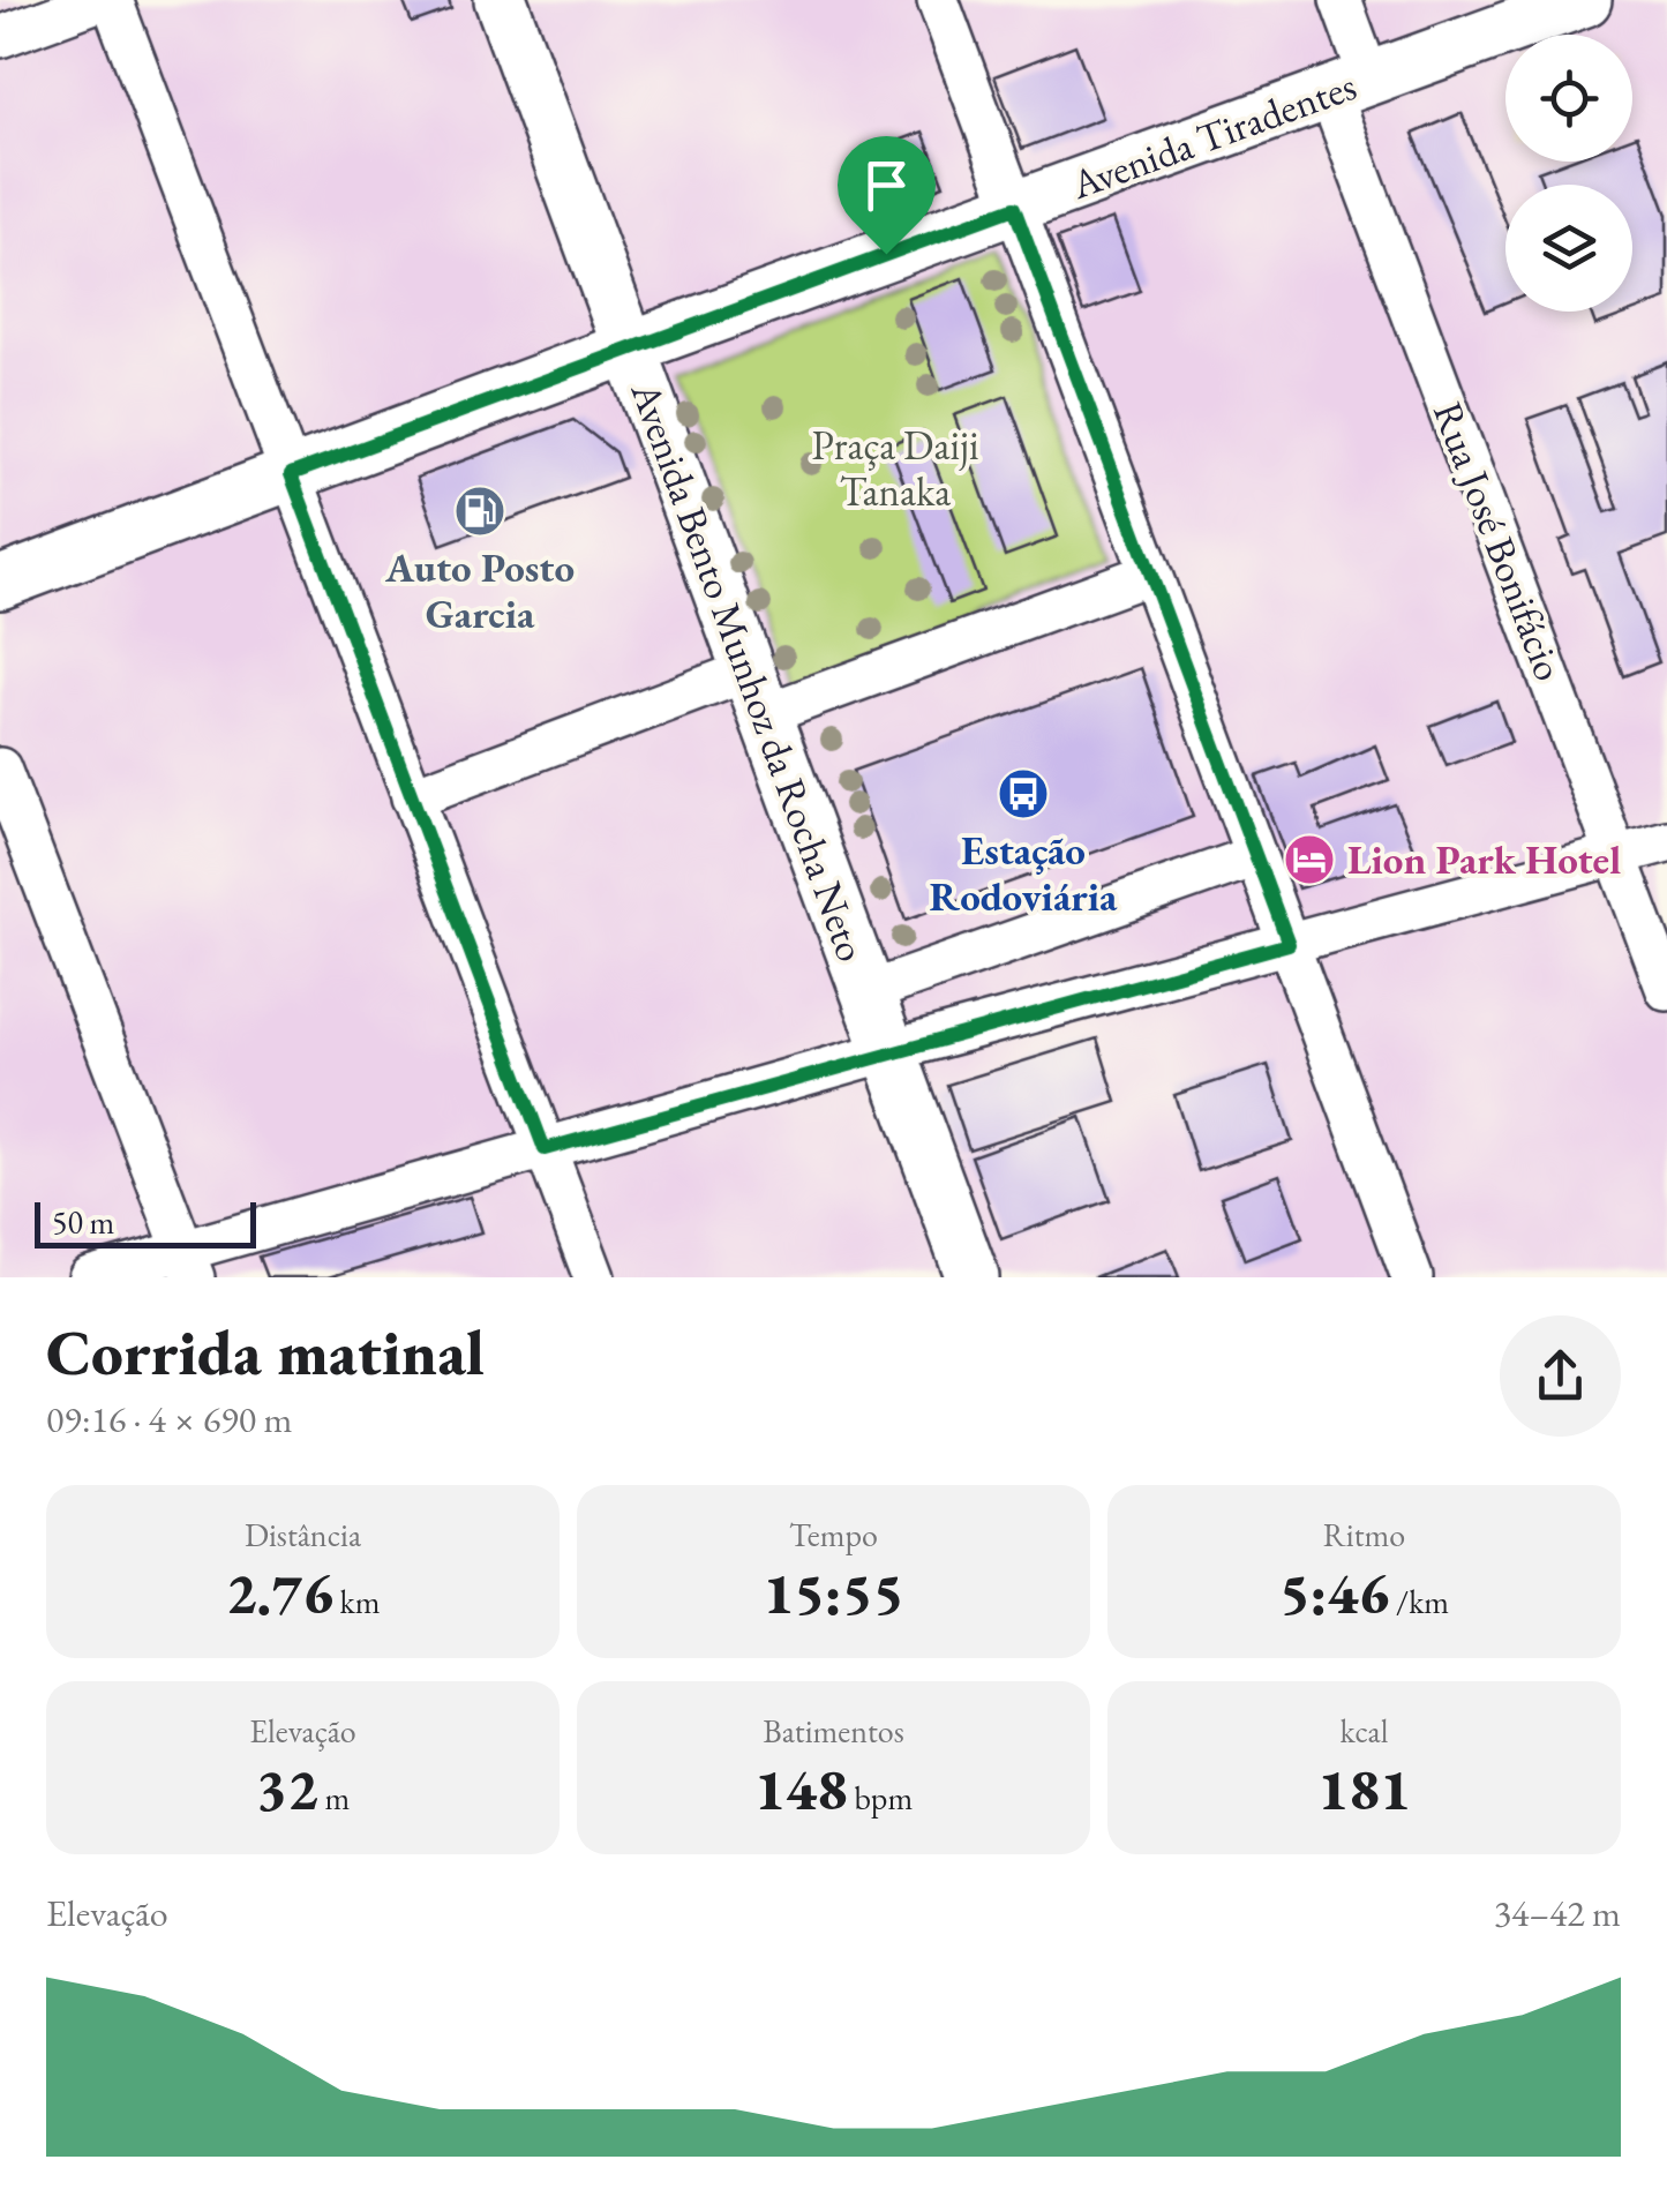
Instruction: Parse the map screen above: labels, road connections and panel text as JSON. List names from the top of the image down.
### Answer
{
  "streets": {
    "main road": ["Avenida Tiradentes", "Avenida Bento Munhoz da Rocha Neto"],
    "street": ["Rua José Bonifácio"]
  },
  "crossings": [
    ["Avenida Tiradentes", "Rua José Bonifácio"],
    ["Avenida Tiradentes", "Avenida Bento Munhoz da Rocha Neto"]
  ],
  "parks": ["Praça Daiji Tanaka"],
  "places": {
    "fuel station": ["Auto Posto Garcia"],
    "bus stop": ["Estação Rodoviária"],
    "hotel": ["Lion Park Hotel"]
  },
  "scale_bar": "50 m",
  "page": {
    "scale": "50 m",
    "heading": ["Corrida matinal", "09:16 · 4 × 690 m"],
    "stats": [
      ["Distância", "2.76 km"],
      ["Tempo", "15:55"],
      ["Ritmo", "5:46 /km"],
      ["Elevação", "32 m"],
      ["Batimentos", "148 bpm"],
      ["kcal", "181"]
    ],
    "chart": ["Elevação", "34–42 m"]
  }
}
